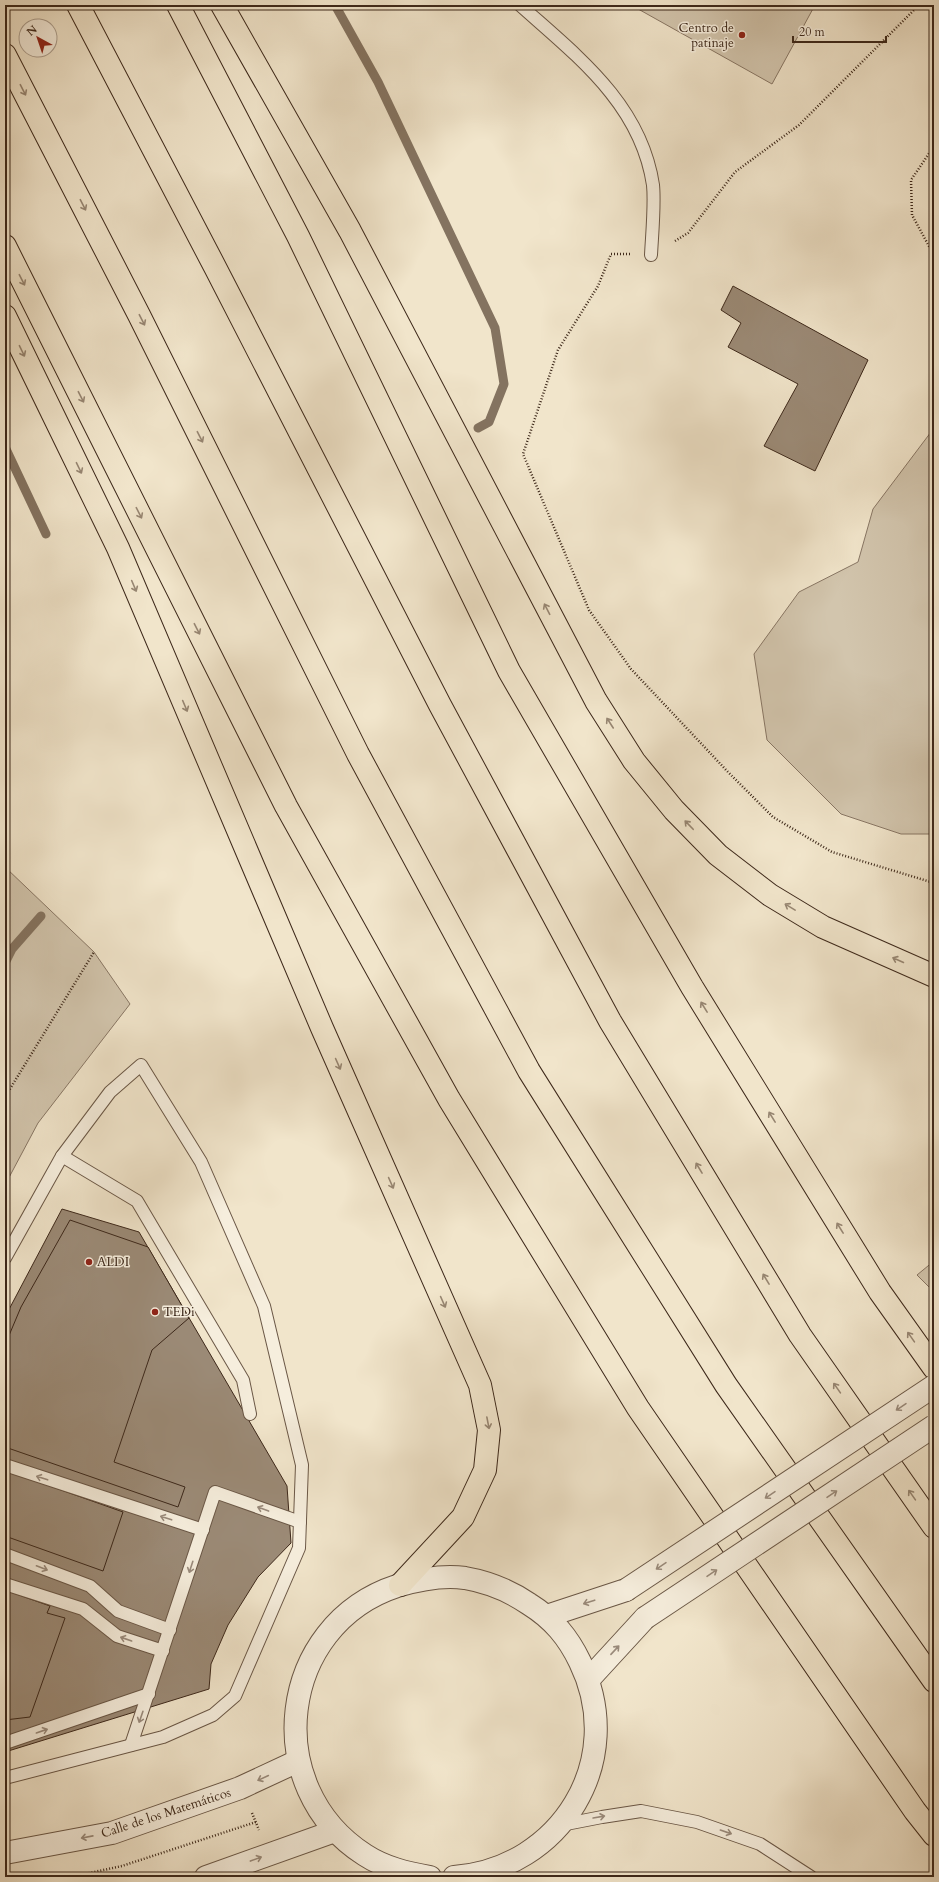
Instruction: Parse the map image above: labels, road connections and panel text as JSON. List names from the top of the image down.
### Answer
{
  "streets": {
    "street": ["Calle de los Matemáticos"]
  },
  "places": ["Centro de patinaje", "ALDI", "TEDi"],
  "scale_bar": "20 m",
  "north": "top left"
}
